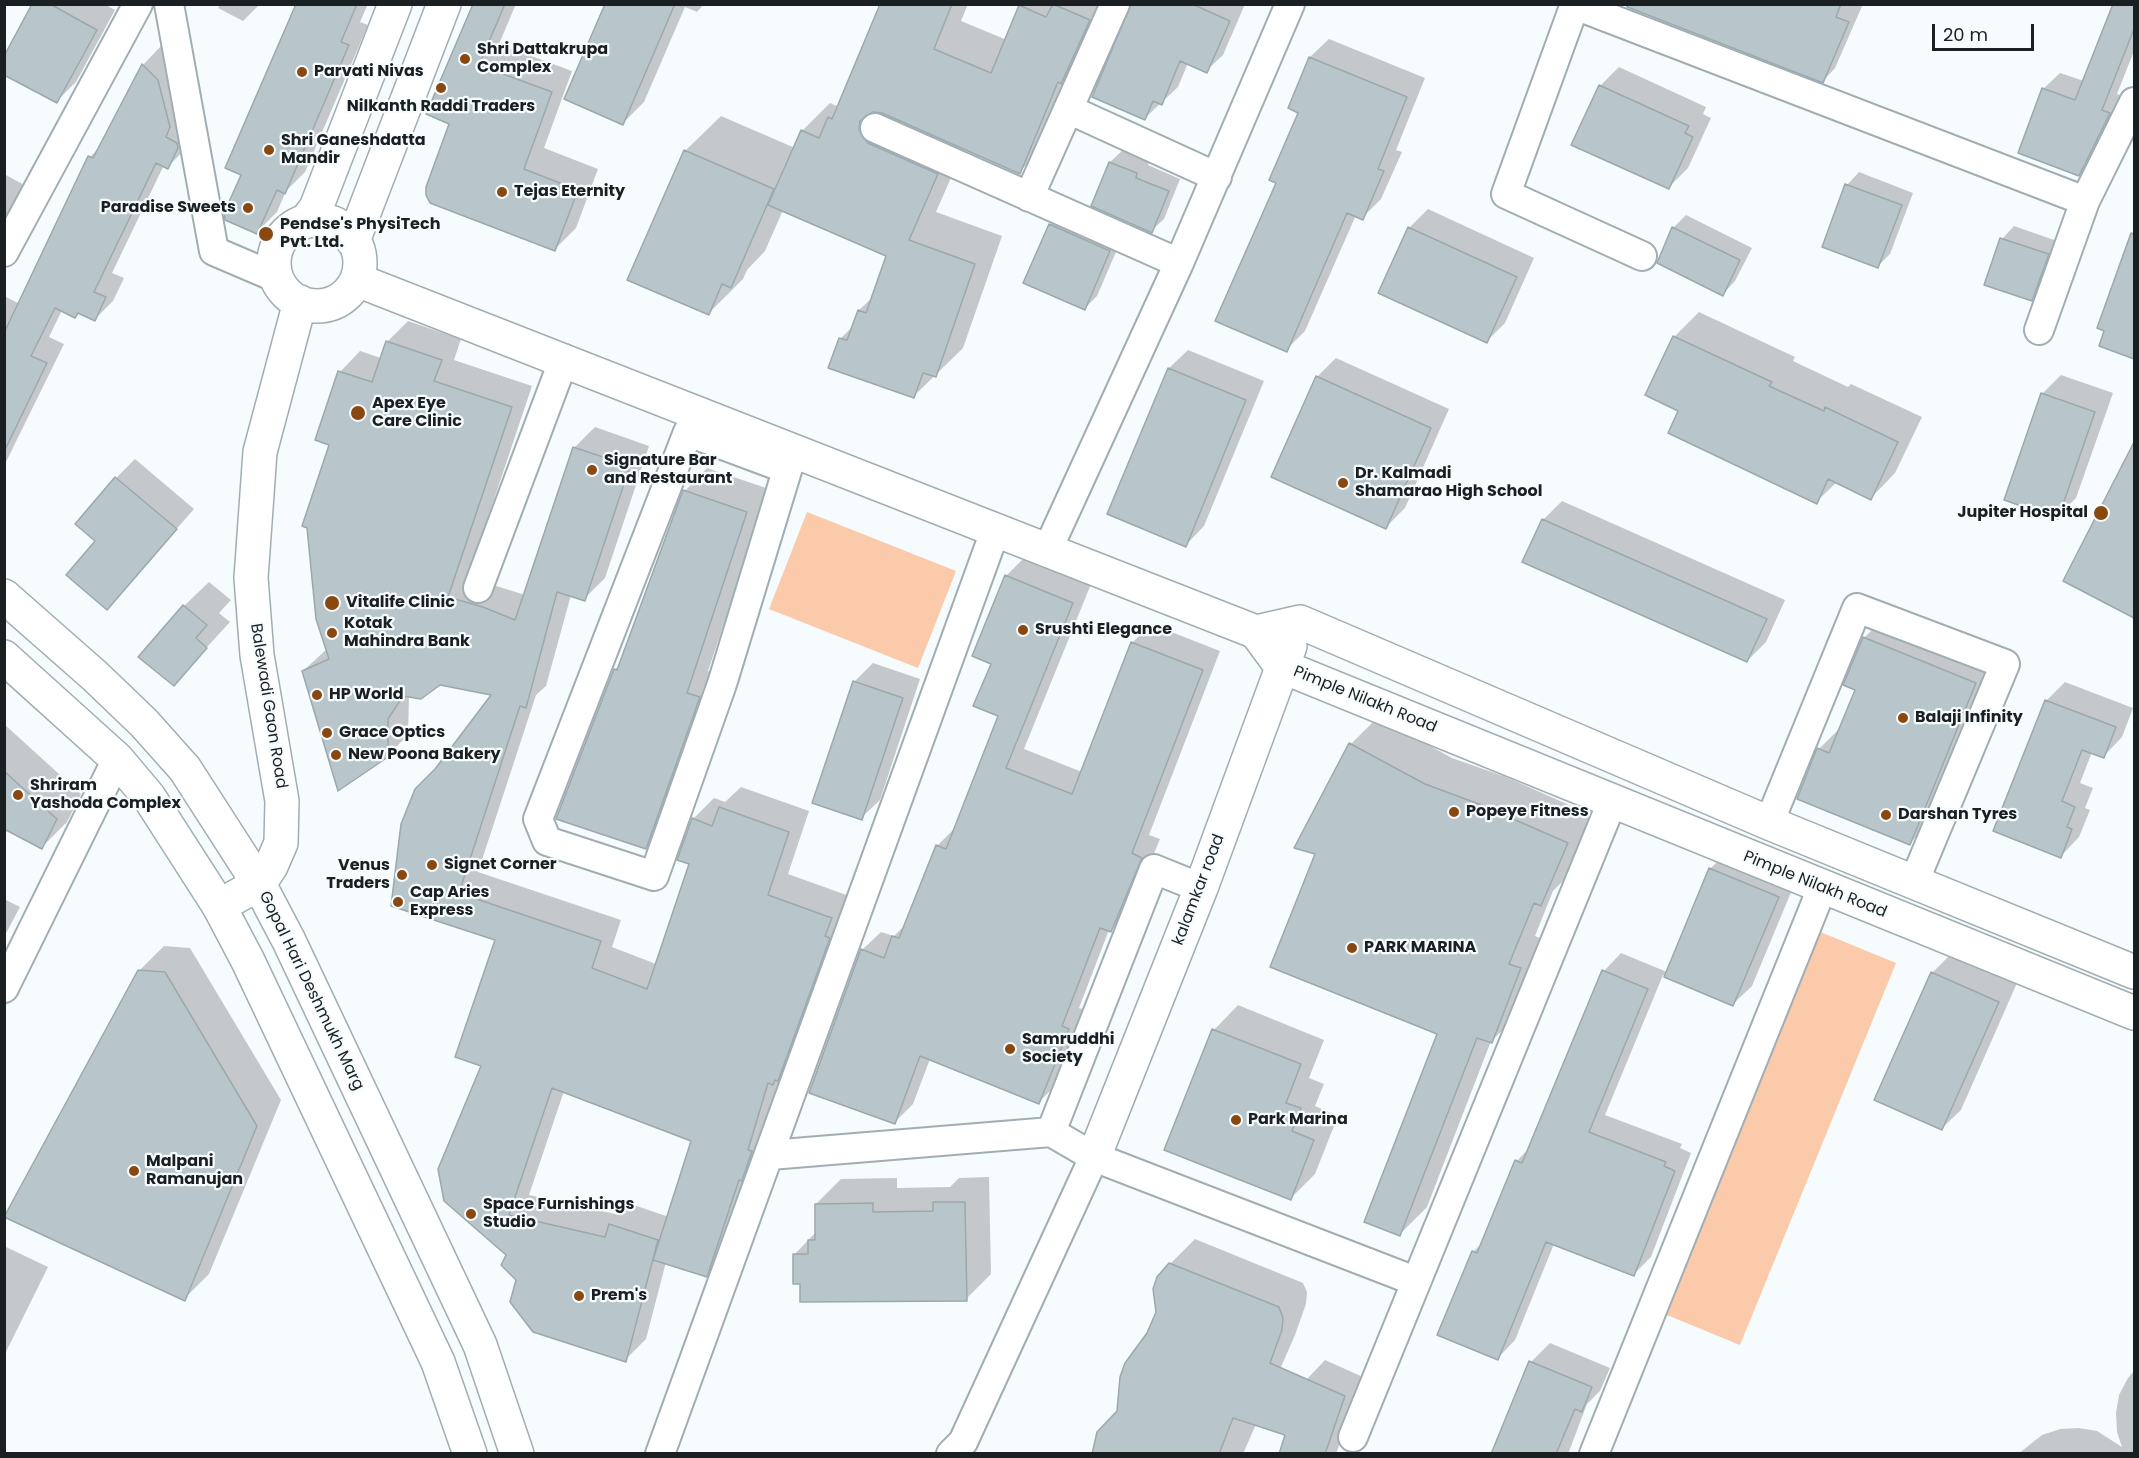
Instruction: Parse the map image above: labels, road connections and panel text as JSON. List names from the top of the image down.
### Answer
{
  "streets": {
    "main road": [
      "Pimple Nilakh Road",
      "Balewadi Gaon Road",
      "kalamkar road",
      "Gopal Hari Deshmukh Marg"
    ]
  },
  "crossings": [
    ["Pimple Nilakh Road", "kalamkar road"],
    ["Balewadi Gaon Road", "Gopal Hari Deshmukh Marg"]
  ],
  "places": [
    "Shri Dattakrupa Complex",
    "Parvati Nivas",
    "Nilkanth Raddi Traders",
    "Shri Ganeshdatta Mandir",
    "Tejas Eternity",
    "Paradise Sweets",
    "Pendse's PhysiTech Pvt. Ltd.",
    "Apex Eye Care Clinic",
    "Signature Bar and Restaurant",
    "Dr. Kalmadi Shamarao High School",
    "Jupiter Hospital",
    "Vitalife Clinic",
    "Srushti Elegance",
    "Kotak Mahindra Bank",
    "HP World",
    "Balaji Infinity",
    "Grace Optics",
    "New Poona Bakery",
    "Shriram Yashoda Complex",
    "Popeye Fitness",
    "Darshan Tyres",
    "Signet Corner",
    "Venus Traders",
    "Cap Aries Express",
    "PARK MARINA",
    "Samruddhi Society",
    "Park Marina",
    "Malpani Ramanujan",
    "Space Furnishings Studio",
    "Prem's"
  ],
  "scale_bar": "20 m"
}
